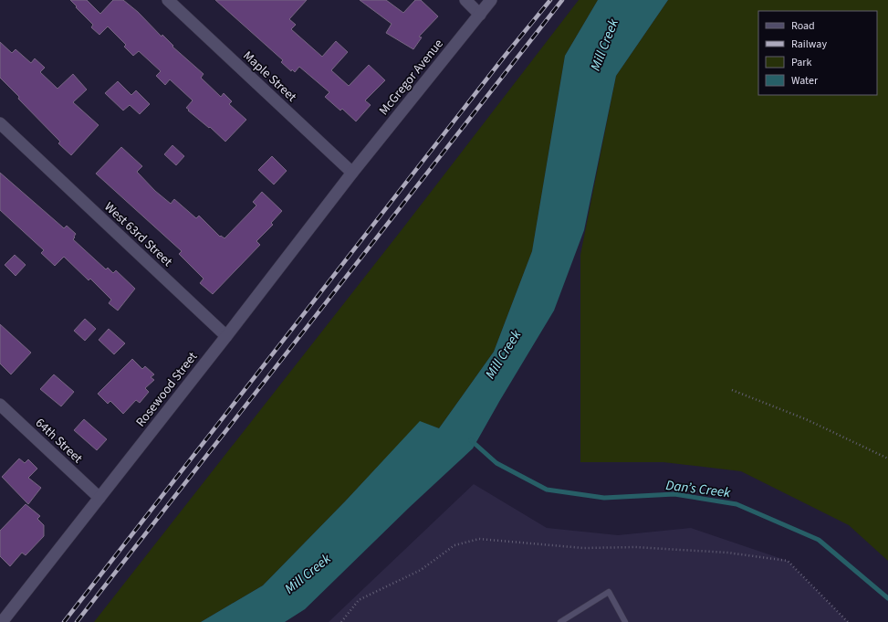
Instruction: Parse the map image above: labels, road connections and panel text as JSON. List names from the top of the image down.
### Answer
{
  "streets": {
    "street": [
      "Maple Street",
      "McGregor Avenue",
      "West 63rd Street",
      "Rosewood Street",
      "64th Street"
    ]
  },
  "crossings": [
    ["Maple Street", "McGregor Avenue"],
    ["Maple Street", "Rosewood Street"],
    ["McGregor Avenue", "Rosewood Street"],
    ["West 63rd Street", "Rosewood Street"],
    ["Rosewood Street", "64th Street"]
  ],
  "water": ["Mill Creek", "Dan’s Creek"],
  "legend": [
    "Road",
    "Railway",
    "Park",
    "Water"
  ]
}
